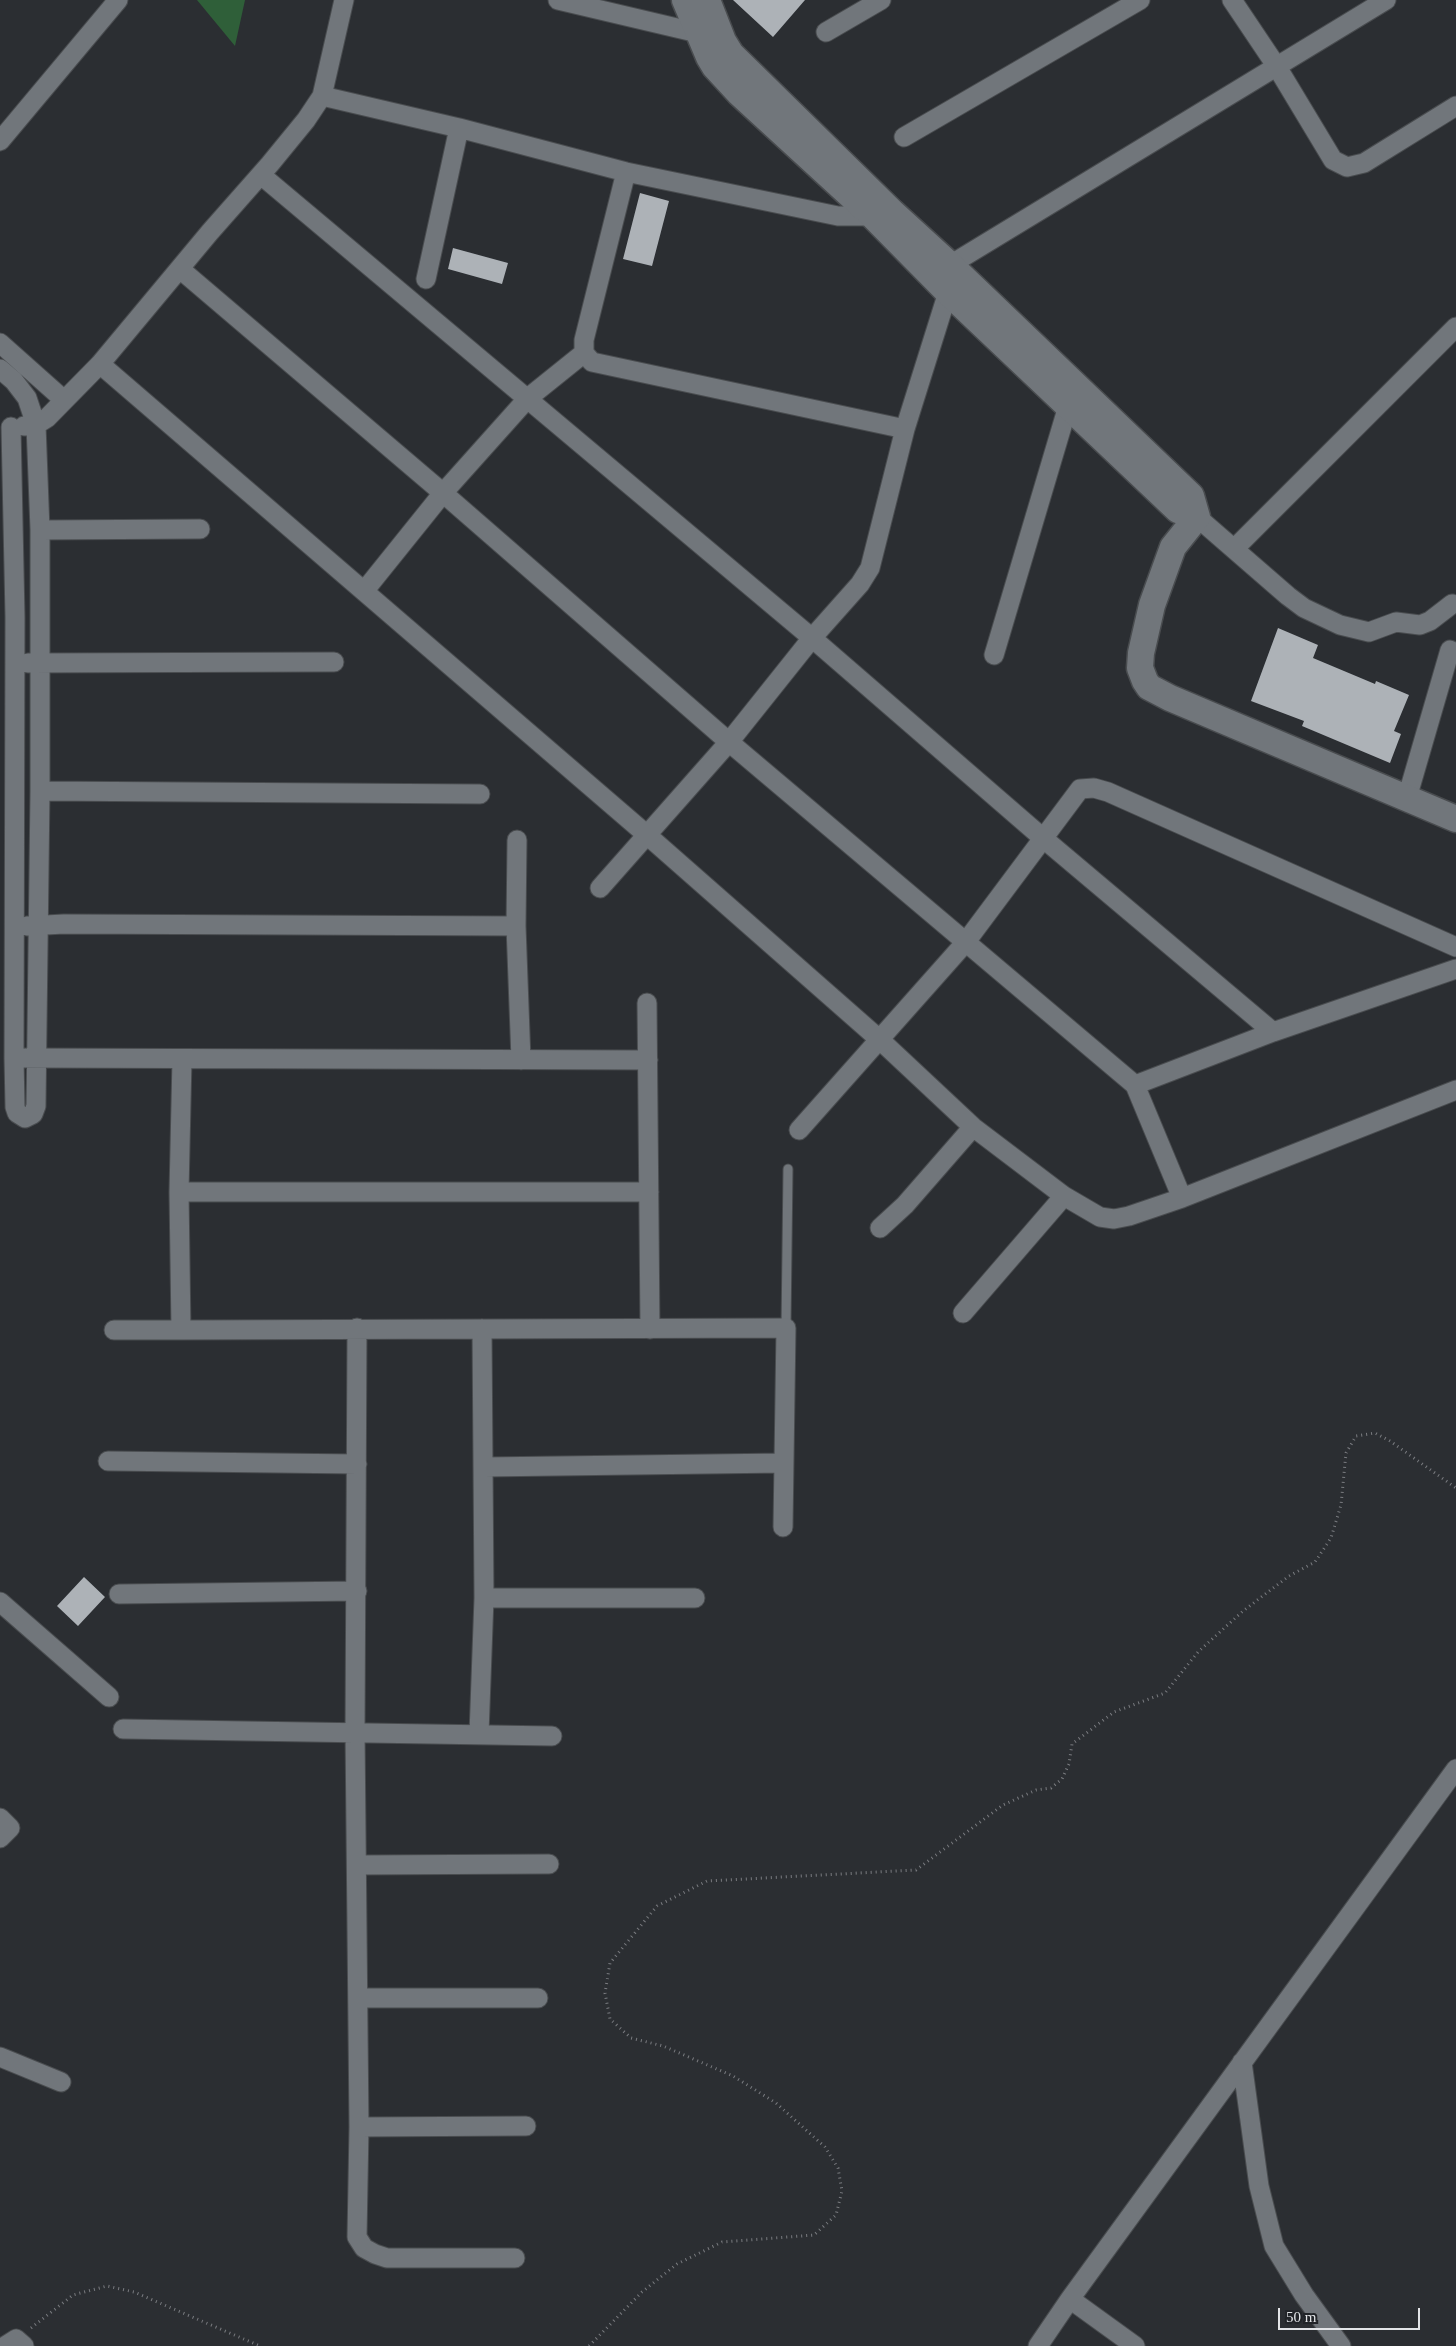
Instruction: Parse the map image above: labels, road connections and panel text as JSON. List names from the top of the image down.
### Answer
{
  "scale_bar": "50 m"
}
